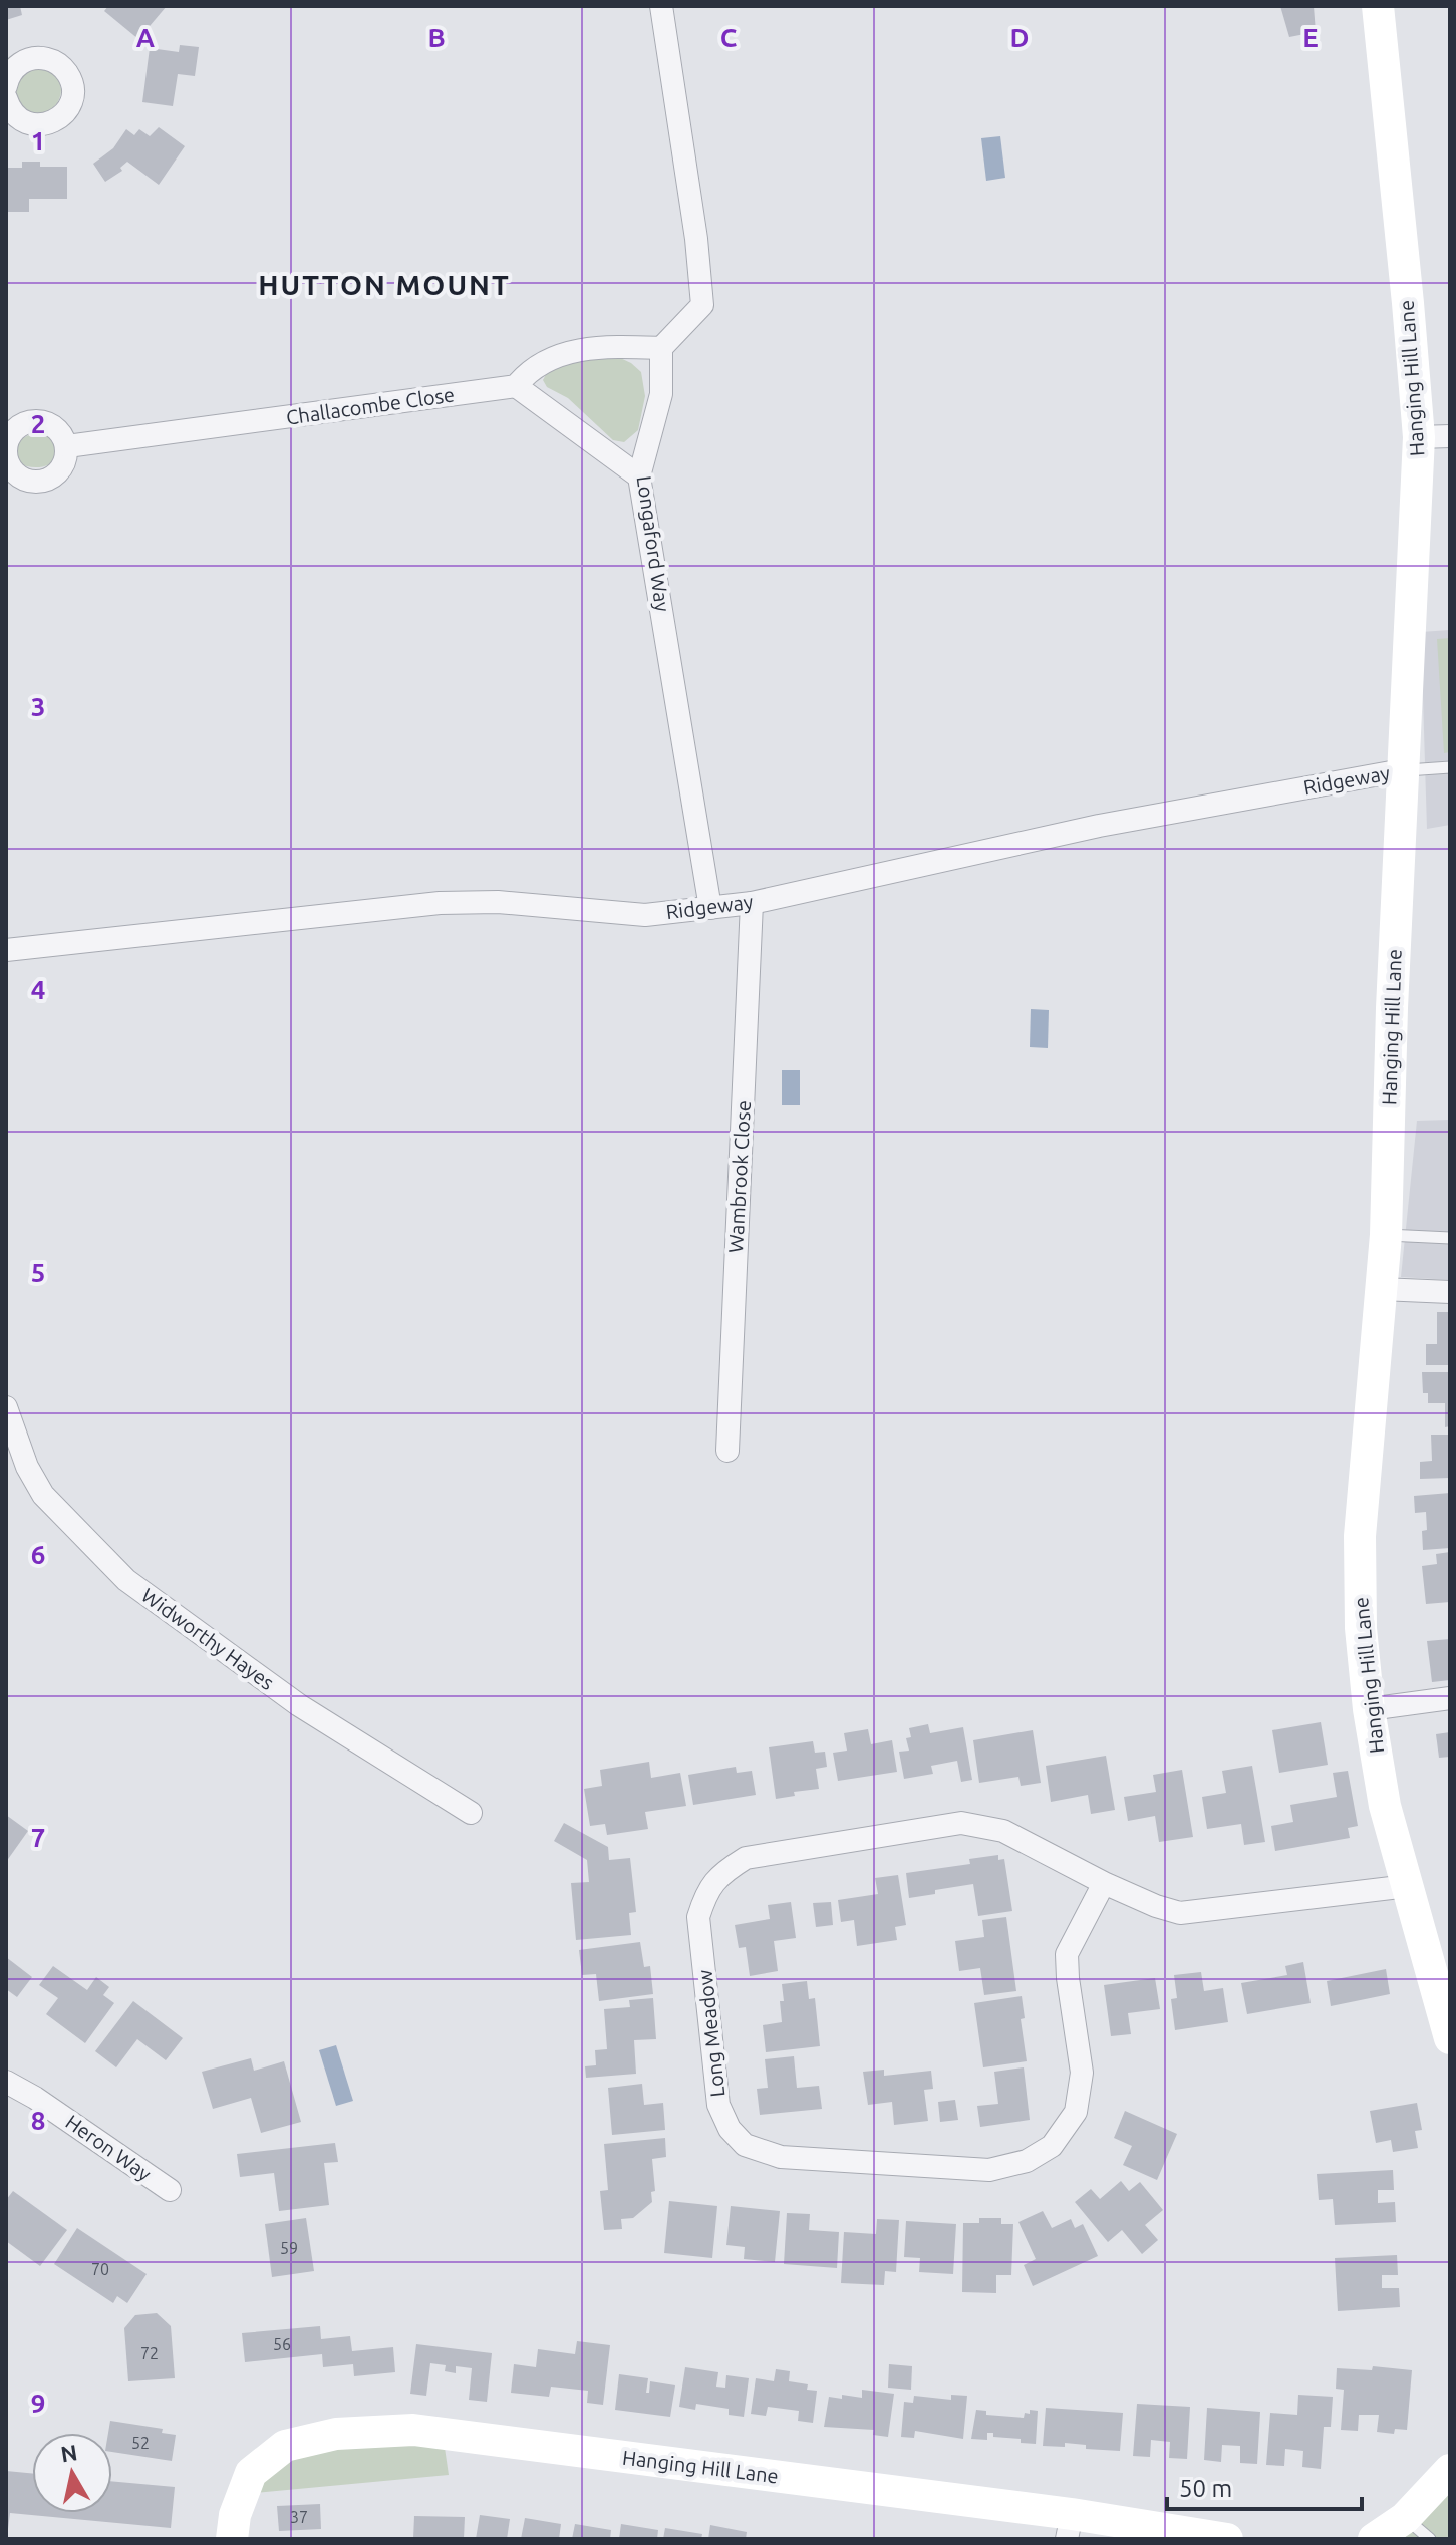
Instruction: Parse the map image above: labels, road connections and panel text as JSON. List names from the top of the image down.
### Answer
{
  "streets": {
    "street": [
      "Hanging Hill Lane",
      "Challacombe Close",
      "Longaford Way",
      "Ridgeway",
      "Wambrook Close",
      "Widworthy Hayes",
      "Long Meadow",
      "Heron Way"
    ]
  },
  "crossings": [
    ["Hanging Hill Lane", "Ridgeway"],
    ["Hanging Hill Lane", "Long Meadow"],
    ["Longaford Way", "Ridgeway"],
    ["Ridgeway", "Wambrook Close"]
  ],
  "districts": ["HUTTON MOUNT"],
  "house_numbers": [
    "59",
    "70",
    "56",
    "72",
    "52",
    "37"
  ],
  "scale_bar": "50 m",
  "north": "top",
  "grid": {
    "columns": [
      "A",
      "B",
      "C",
      "D",
      "E"
    ],
    "rows": [
      "1",
      "2",
      "3",
      "4",
      "5",
      "6",
      "7",
      "8",
      "9"
    ]
  }
}
